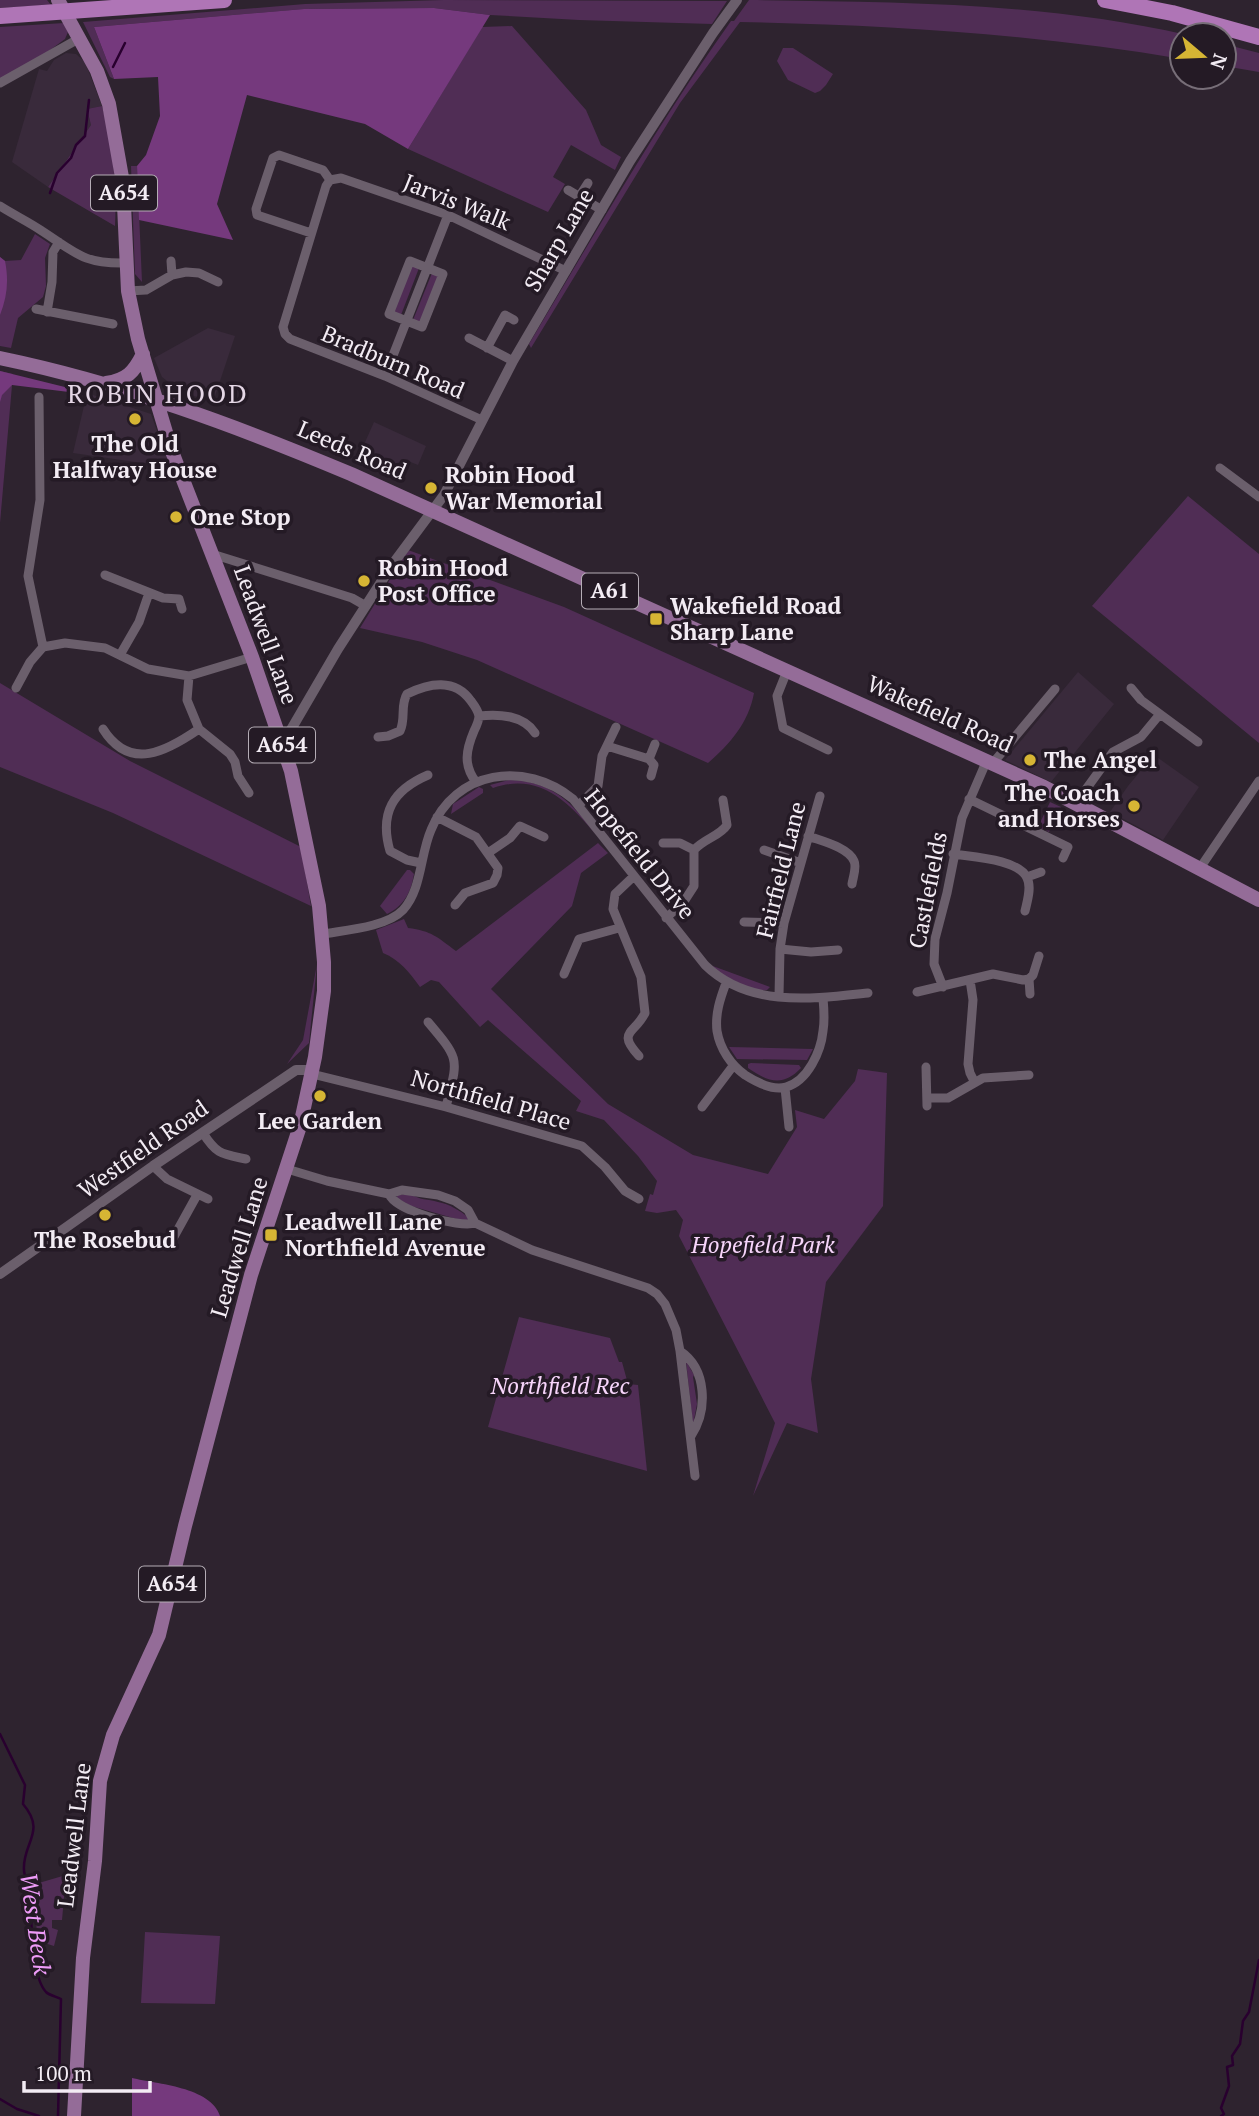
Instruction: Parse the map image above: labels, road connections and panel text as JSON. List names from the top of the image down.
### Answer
{
  "streets": {
    "main road": [
      "A654",
      "Leeds Road",
      "A61",
      "Leadwell Lane",
      "Wakefield Road"
    ],
    "street": [
      "Jarvis Walk",
      "Sharp Lane",
      "Bradburn Road",
      "Hopefield Drive",
      "Fairfield Lane",
      "Castlefields",
      "Northfield Place",
      "Westfield Road"
    ]
  },
  "crossings": [
    ["A654", "Leeds Road"],
    ["A654", "Leadwell Lane"],
    ["Jarvis Walk", "Sharp Lane"],
    ["Sharp Lane", "Bradburn Road"],
    ["Sharp Lane", "Leeds Road"],
    ["Sharp Lane", "Leadwell Lane"],
    ["Leeds Road", "Leadwell Lane"],
    ["Leeds Road", "Wakefield Road"],
    ["Leadwell Lane", "Hopefield Drive"],
    ["Leadwell Lane", "Northfield Place"],
    ["Leadwell Lane", "Westfield Road"],
    ["Wakefield Road", "Castlefields"],
    ["Hopefield Drive", "Fairfield Lane"],
    ["Northfield Place", "Westfield Road"]
  ],
  "districts": ["ROBIN HOOD"],
  "water": ["West Beck"],
  "parks": ["Hopefield Park", "Northfield Rec"],
  "places": {
    "other": [
      "The Old Halfway House",
      "Robin Hood War Memorial",
      "One Stop",
      "Robin Hood Post Office",
      "The Angel",
      "The Coach and Horses",
      "Lee Garden",
      "The Rosebud"
    ],
    "transit": ["Wakefield Road Sharp Lane", "Leadwell Lane Northfield Avenue"]
  },
  "scale_bar": "100 m",
  "north": "right"
}
